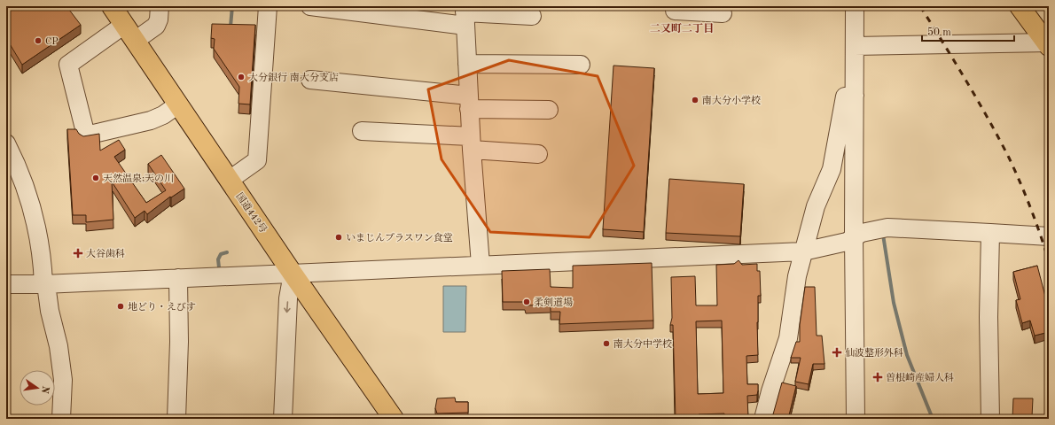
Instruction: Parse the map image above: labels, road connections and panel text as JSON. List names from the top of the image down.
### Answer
{
  "streets": {
    "main road": ["国道442号"]
  },
  "districts": ["二又町二丁目"],
  "places": {
    "other": [
      "CP",
      "大分銀行 南大分支店",
      "南大分小学校",
      "天然温泉;天の川",
      "いまじんプラスワン食堂",
      "柔剣道場",
      "地どり・えびす",
      "南大分中学校"
    ],
    "health": ["大谷歯科", "仙波整形外科", "曽根崎産婦人科"]
  },
  "scale_bar": "50 m",
  "north": "right"
}
